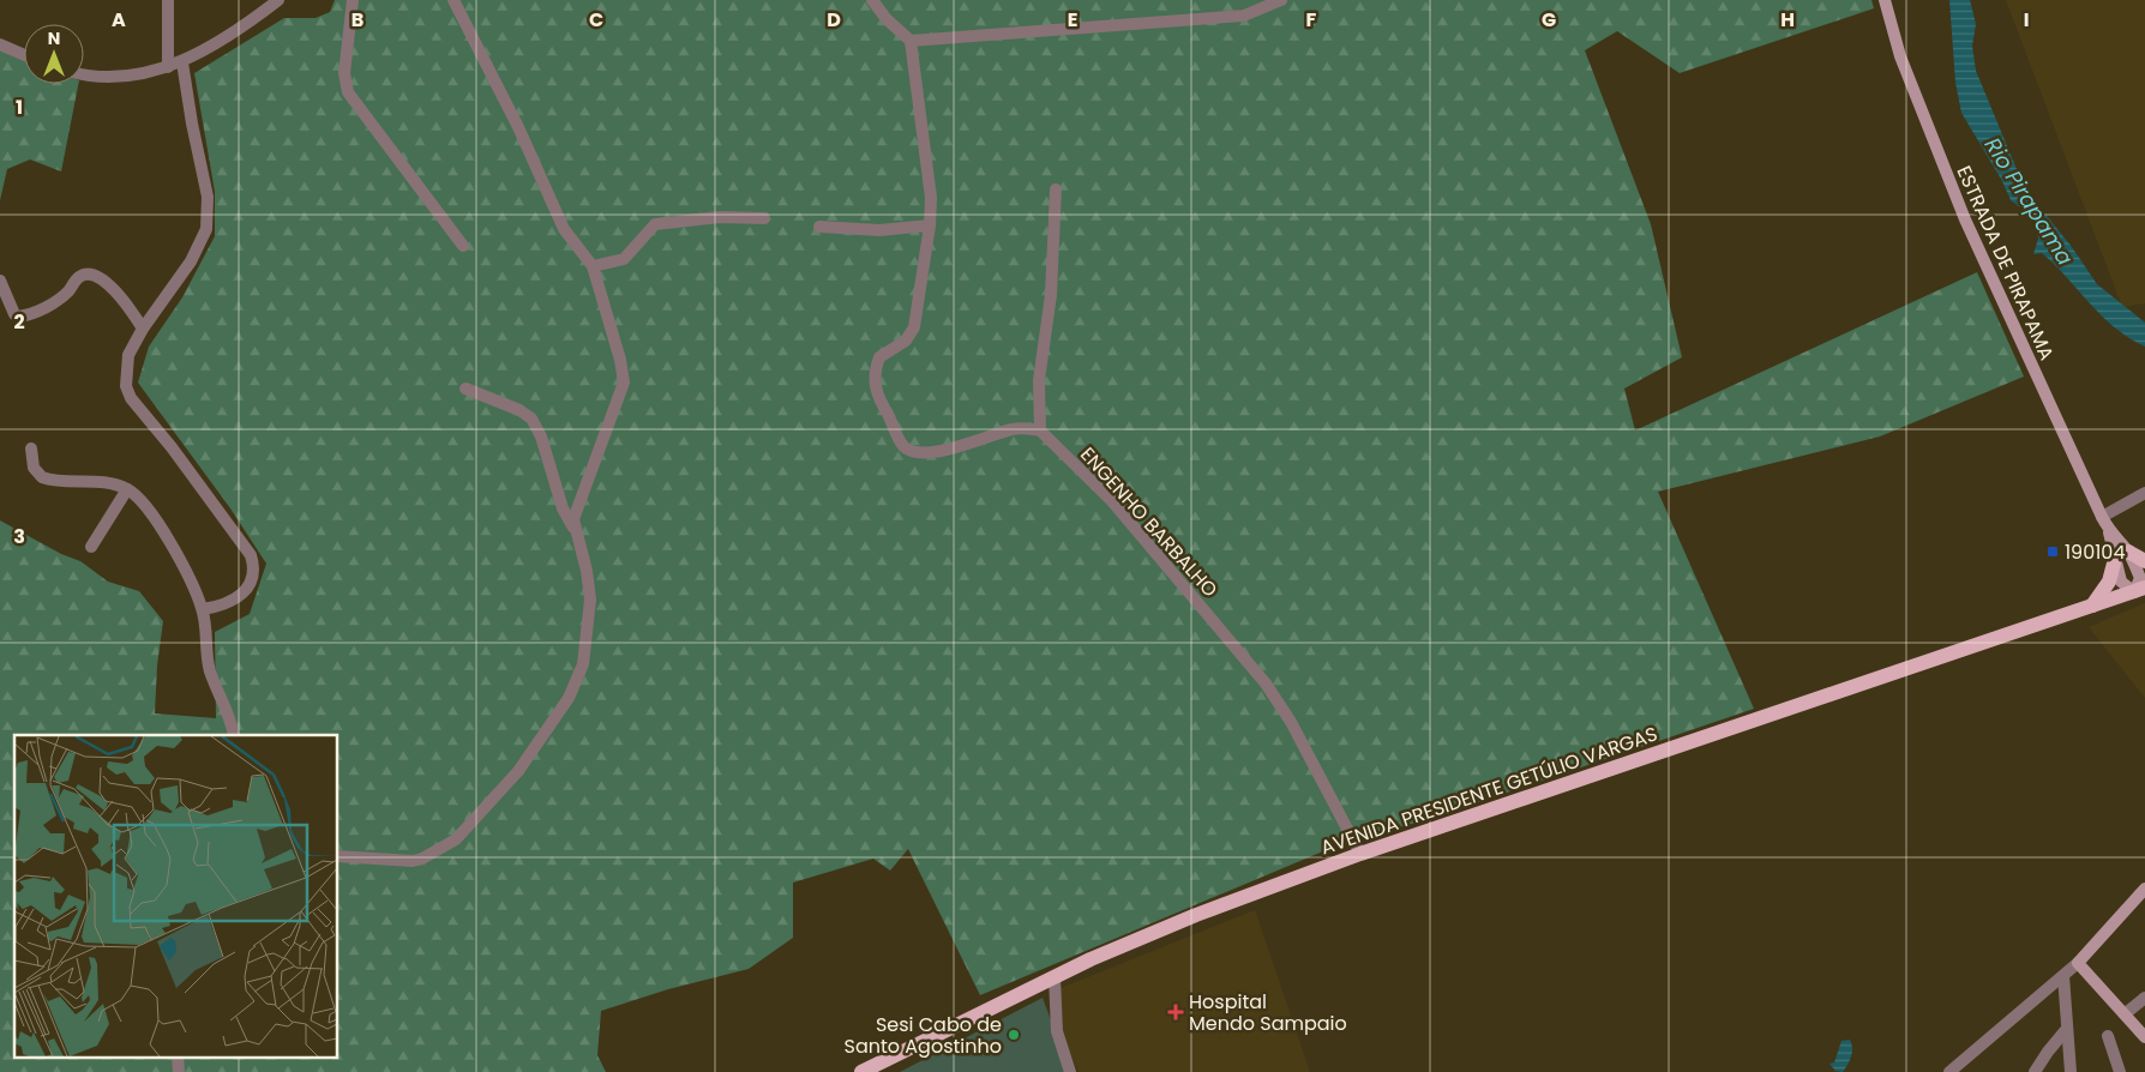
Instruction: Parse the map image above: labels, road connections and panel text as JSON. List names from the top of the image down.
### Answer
{
  "streets": {
    "main road": ["ESTRADA DE PIRAPAMA", "AVENIDA PRESIDENTE GETÚLIO VARGAS"],
    "street": ["ENGENHO BARBALHO"]
  },
  "crossings": [
    ["ESTRADA DE PIRAPAMA", "AVENIDA PRESIDENTE GETÚLIO VARGAS"],
    ["ENGENHO BARBALHO", "AVENIDA PRESIDENTE GETÚLIO VARGAS"]
  ],
  "water": ["Rio Pirapama"],
  "places": {
    "transit": ["190104"],
    "health": ["Hospital Mendo Sampaio"],
    "other": ["Sesi Cabo de Santo Agostinho"]
  },
  "north": "top",
  "grid": {
    "columns": [
      "A",
      "B",
      "C",
      "D",
      "E",
      "F",
      "G",
      "H",
      "I"
    ],
    "rows": ["1", "2", "3"]
  }
}
